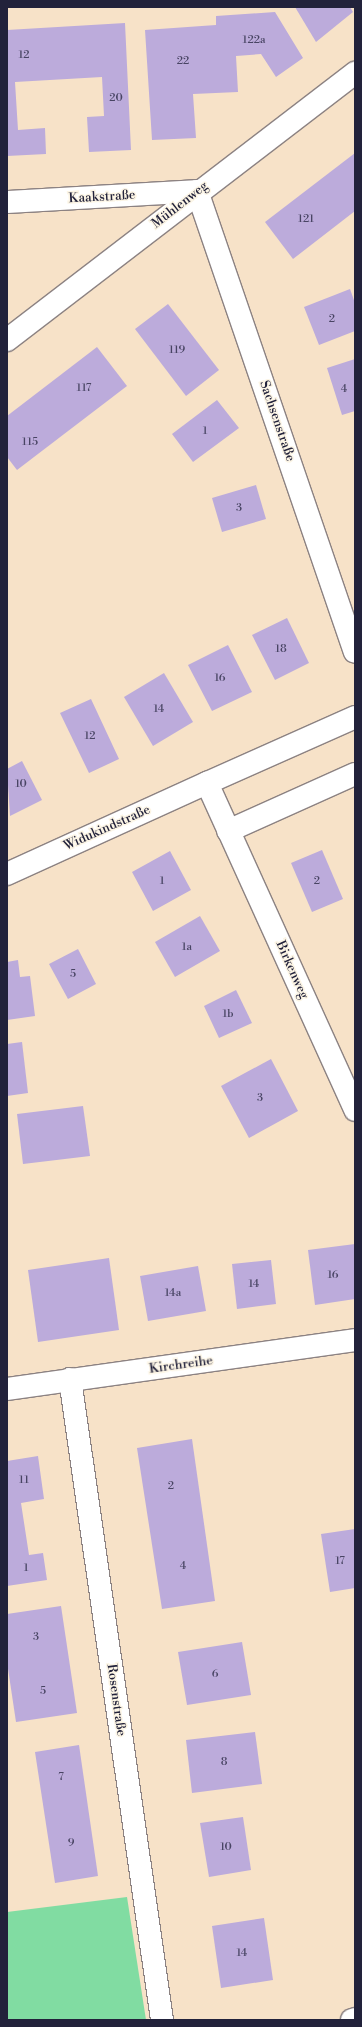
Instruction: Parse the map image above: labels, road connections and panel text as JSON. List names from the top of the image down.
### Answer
{
  "streets": {
    "street": [
      "Kaakstraße",
      "Mühlenweg",
      "Sachsenstraße",
      "Widukindstraße",
      "Birkenweg",
      "Kirchreihe",
      "Rosenstraße"
    ]
  },
  "crossings": [
    ["Kaakstraße", "Mühlenweg"],
    ["Kaakstraße", "Sachsenstraße"],
    ["Mühlenweg", "Sachsenstraße"],
    ["Kirchreihe", "Rosenstraße"]
  ],
  "house_numbers": [
    "122a",
    "12",
    "22",
    "20",
    "121",
    "2",
    "119",
    "117",
    "4",
    "1",
    "115",
    "3",
    "18",
    "16",
    "14",
    "12",
    "10",
    "1",
    "2",
    "1a",
    "5",
    "1b",
    "3",
    "16",
    "14",
    "14a",
    "11",
    "2",
    "17",
    "4",
    "1",
    "3",
    "6",
    "5",
    "8",
    "7",
    "9",
    "10",
    "14"
  ]
}
